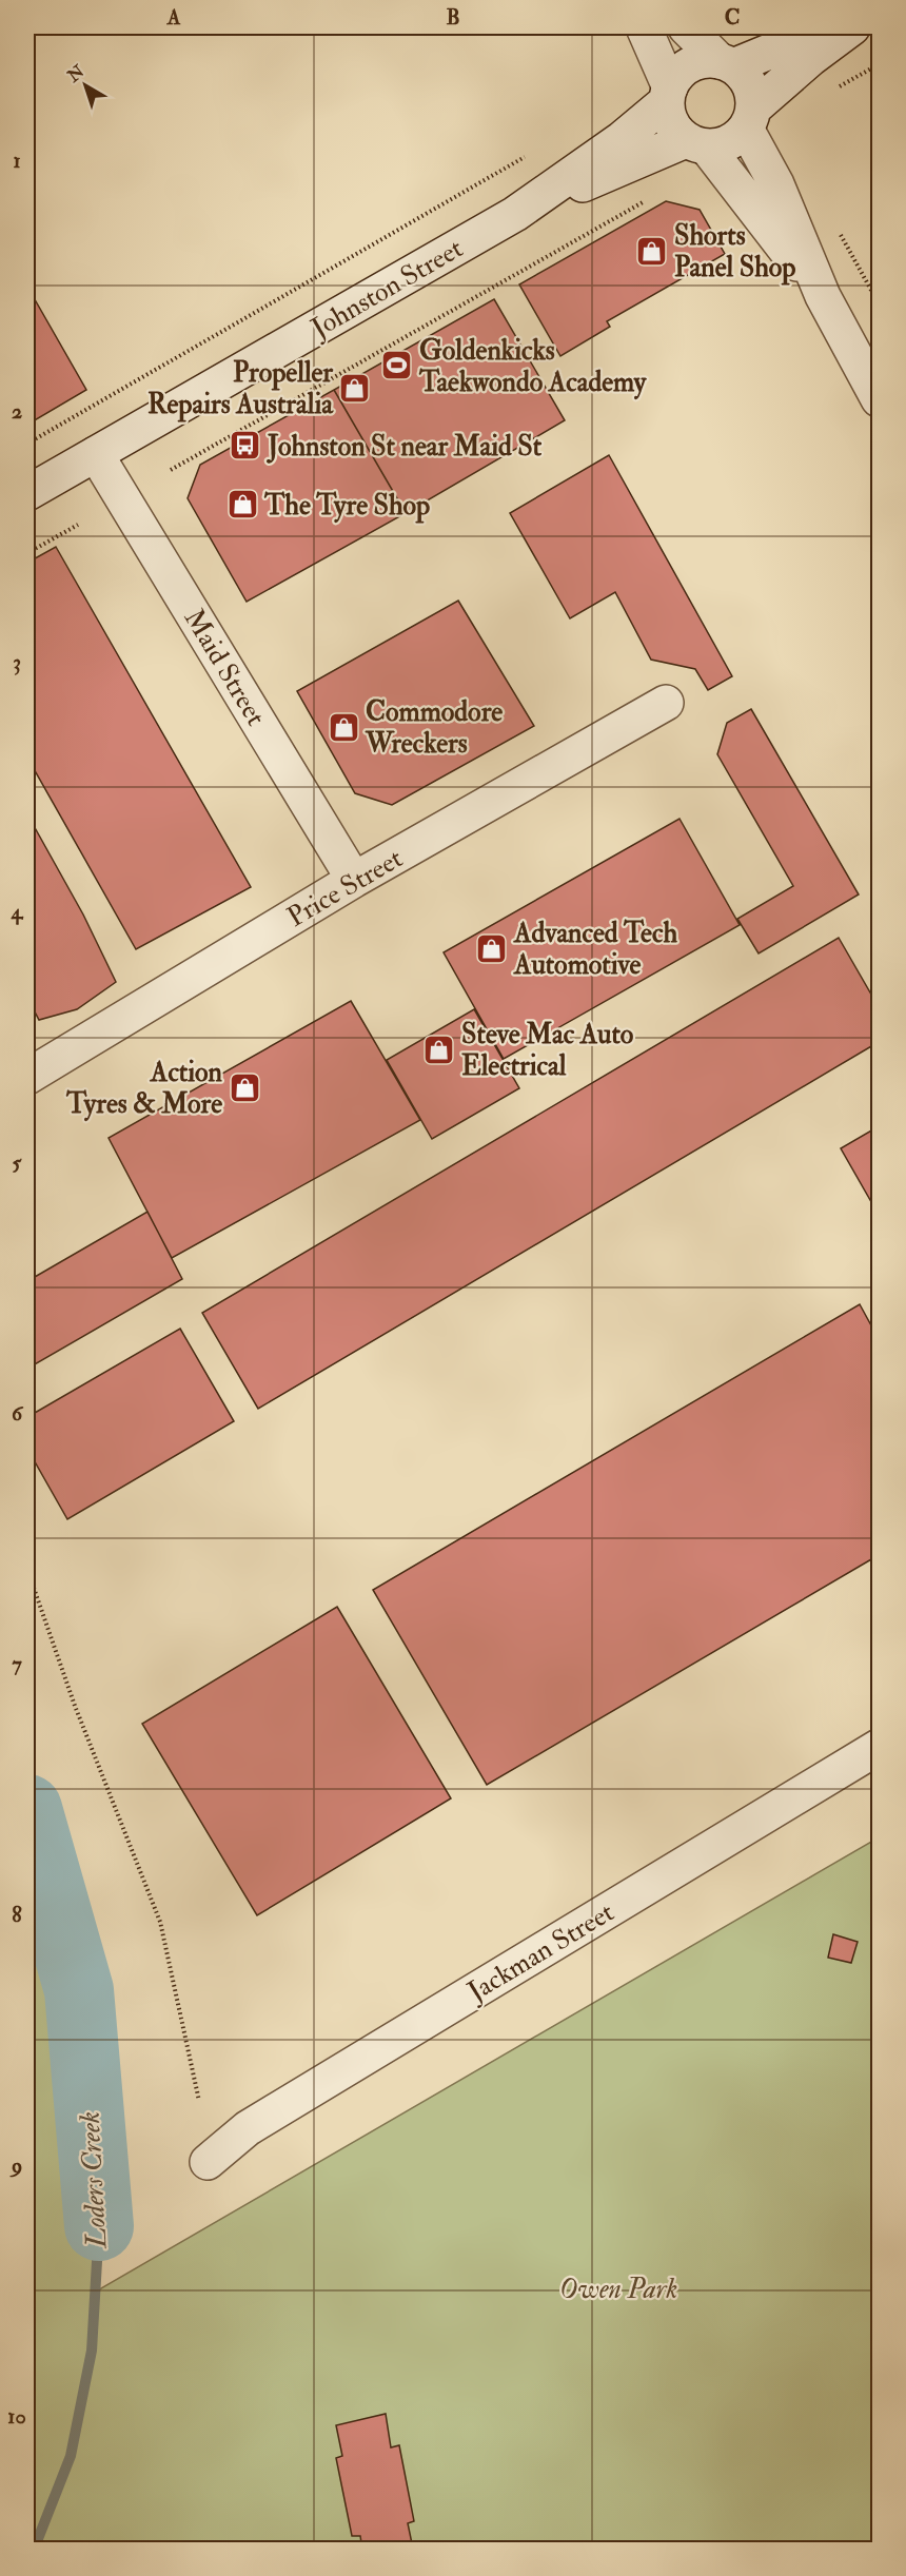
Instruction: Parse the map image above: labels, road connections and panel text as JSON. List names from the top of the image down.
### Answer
{
  "streets": {
    "street": [
      "Johnston Street",
      "Maid Street",
      "Price Street",
      "Jackman Street"
    ]
  },
  "crossings": [
    ["Johnston Street", "Maid Street"],
    ["Maid Street", "Price Street"]
  ],
  "water": ["Loders Creek"],
  "parks": ["Owen Park"],
  "places": {
    "shop": [
      "Shorts Panel Shop",
      "Propeller Repairs Australia",
      "The Tyre Shop",
      "Commodore Wreckers",
      "Advanced Tech Automotive",
      "Steve Mac Auto Electrical",
      "Action Tyres & More"
    ],
    "sports": ["Goldenkicks Taekwondo Academy"],
    "bus stop": ["Johnston St near Maid St"]
  },
  "north": "top left",
  "grid": {
    "columns": ["A", "B", "C"],
    "rows": [
      "1",
      "2",
      "3",
      "4",
      "5",
      "6",
      "7",
      "8",
      "9",
      "10"
    ]
  }
}
